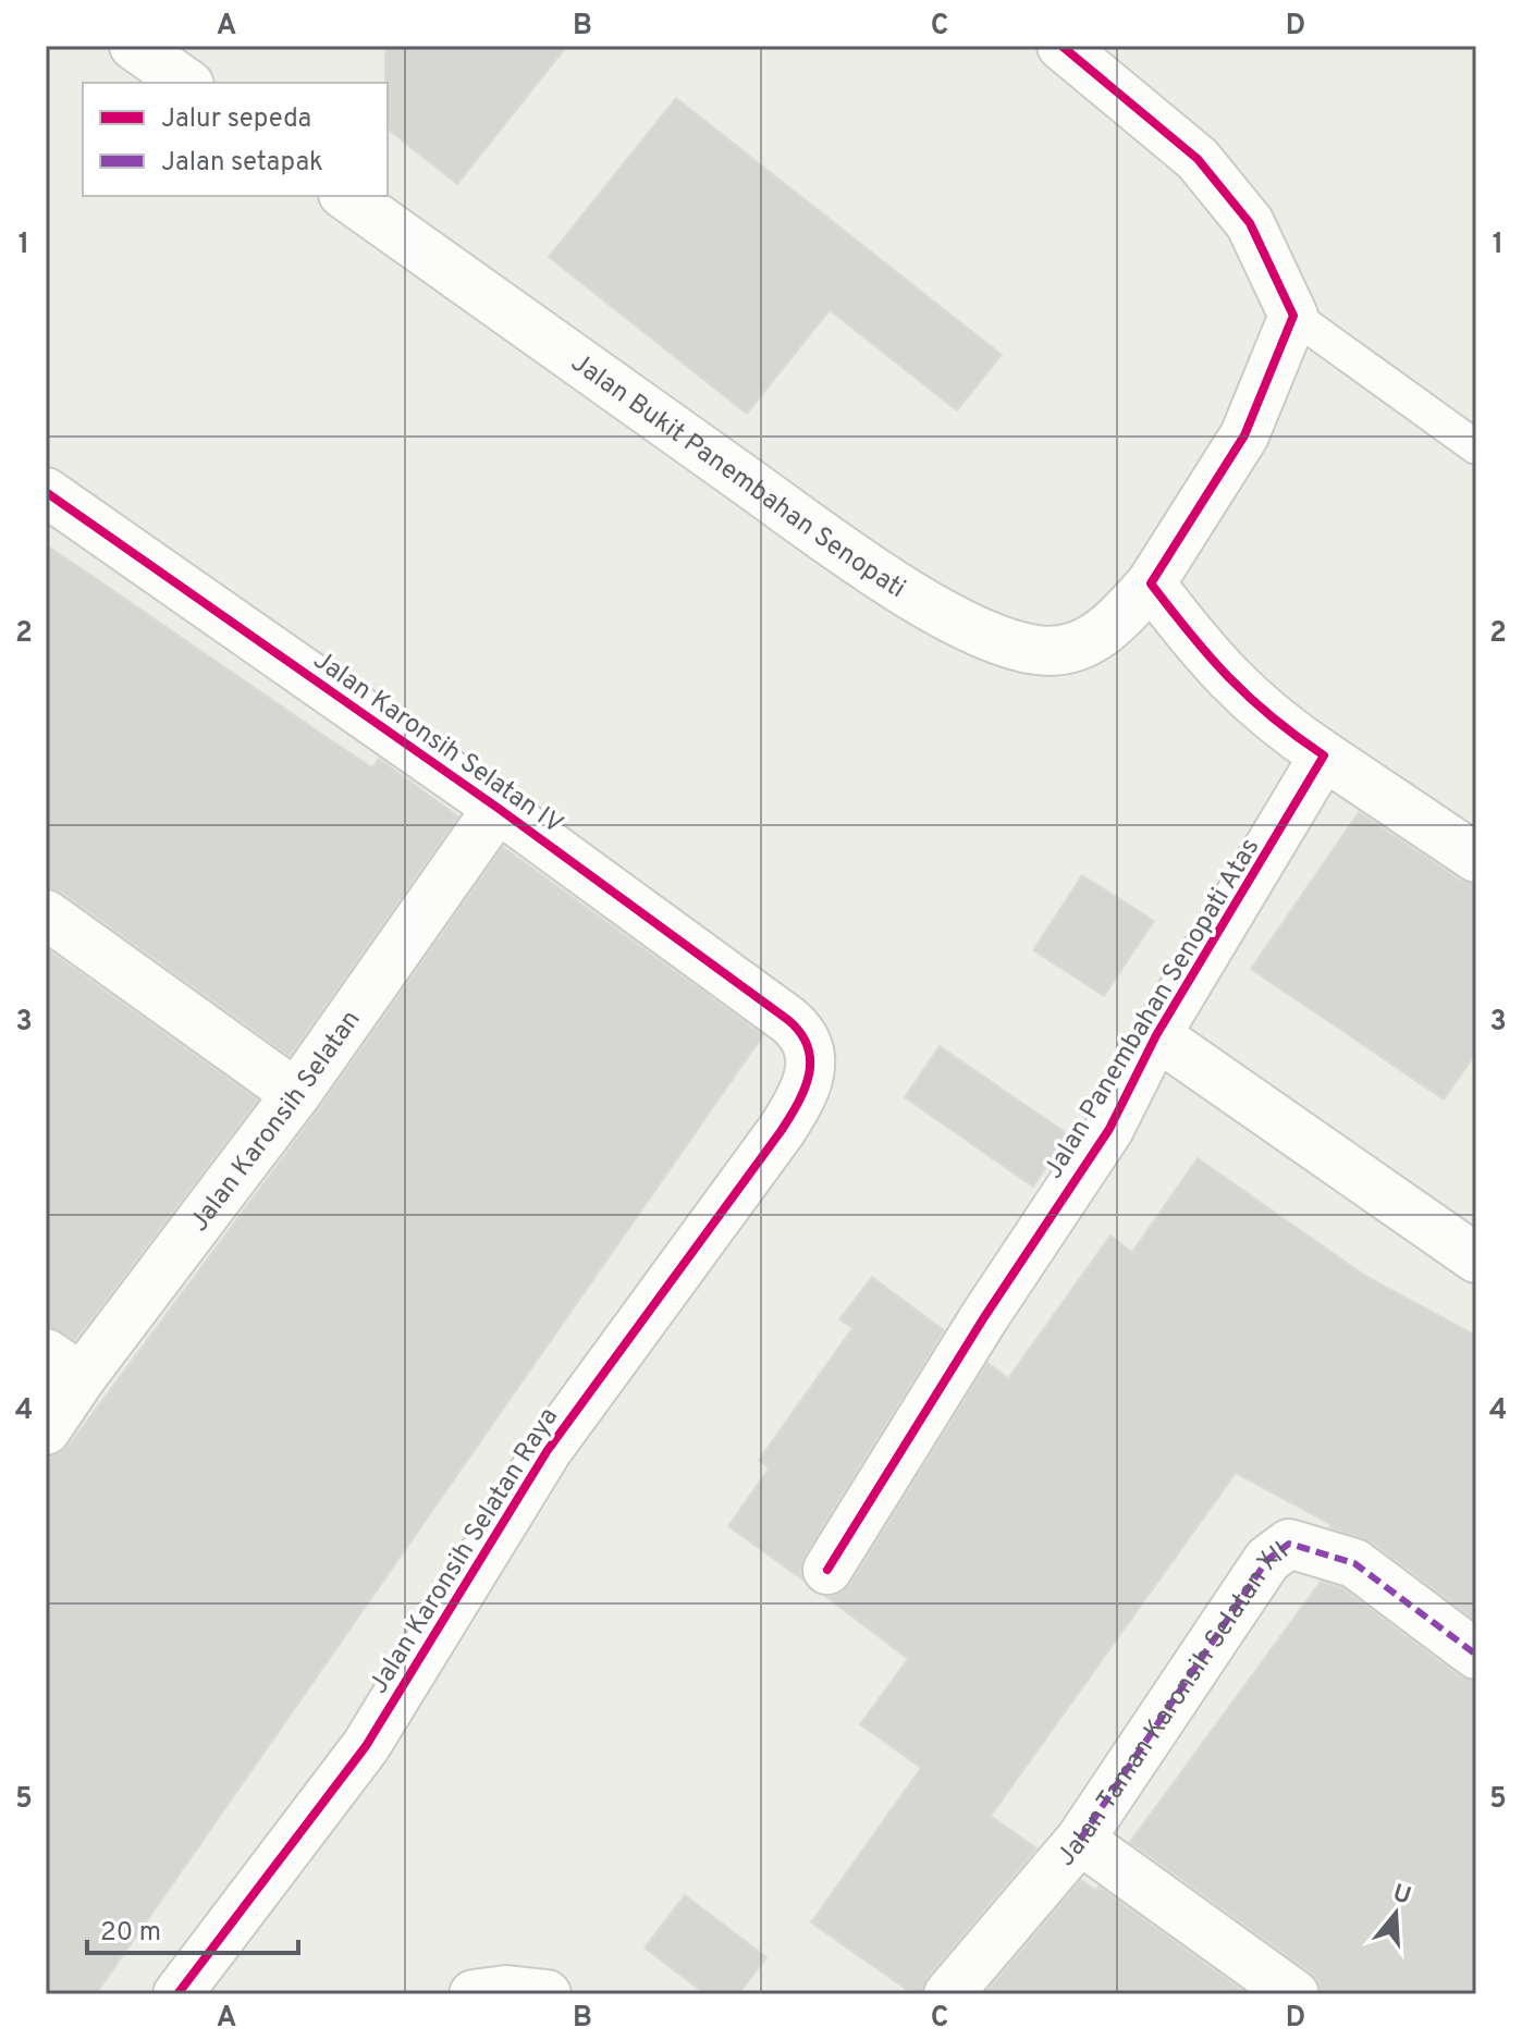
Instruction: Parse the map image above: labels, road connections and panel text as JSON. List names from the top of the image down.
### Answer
{
  "streets": {
    "street": [
      "Jalan Bukit Panembahan Senopati",
      "Jalan Karonsih Selatan IV",
      "Jalan Panembahan Senopati Atas",
      "Jalan Karonsih Selatan",
      "Jalan Karonsih Selatan Raya",
      "Jalan Taman Karonsih Selatan XII"
    ]
  },
  "crossings": [
    ["Jalan Karonsih Selatan IV", "Jalan Karonsih Selatan"],
    ["Jalan Karonsih Selatan IV", "Jalan Karonsih Selatan Raya"]
  ],
  "legend": ["Jalur sepeda", "Jalan setapak"],
  "scale_bar": "20 m",
  "north": "top",
  "grid": {
    "columns": [
      "A",
      "B",
      "C",
      "D"
    ],
    "rows": [
      "1",
      "2",
      "3",
      "4",
      "5"
    ]
  }
}
